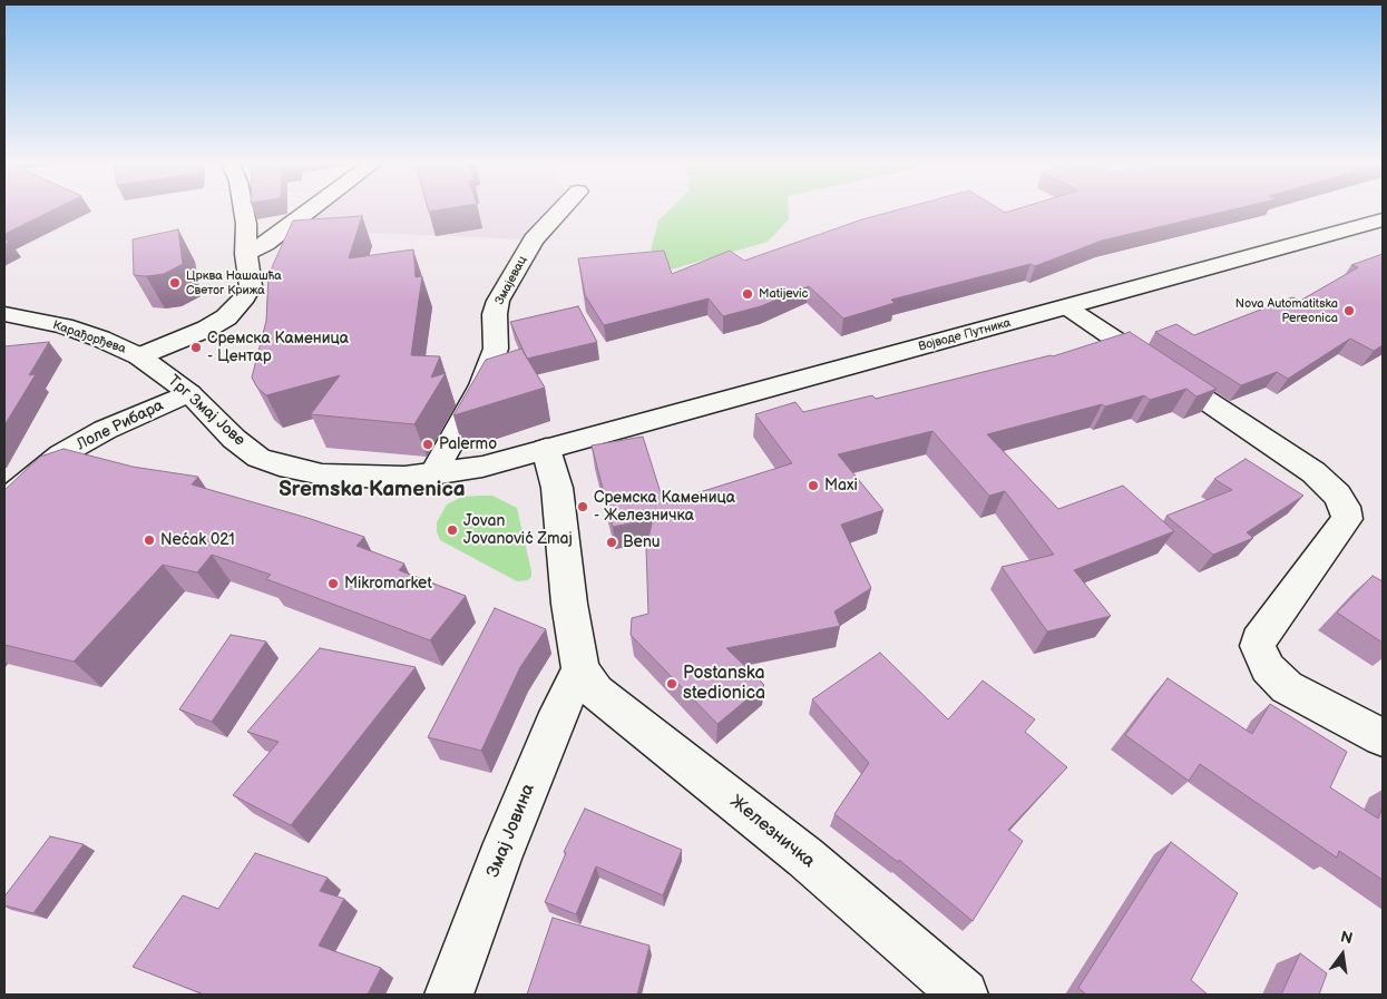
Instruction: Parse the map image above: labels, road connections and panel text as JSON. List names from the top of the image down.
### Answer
{
  "streets": {
    "street": [
      "Змајевац",
      "Војводе Путника",
      "Карађорђева",
      "Трг Змај Јове",
      "Лоле Рибара",
      "Змај Јовина",
      "Железничка"
    ]
  },
  "crossings": [
    ["Змајевац", "Трг Змај Јове"],
    ["Војводе Путника", "Трг Змај Јове"],
    ["Карађорђева", "Трг Змај Јове"],
    ["Трг Змај Јове", "Лоле Рибара"],
    ["Змај Јовина", "Железничка"]
  ],
  "districts": ["Sremska Kamenica"],
  "places": [
    "Црква Нашашћа Светог Крижа",
    "Matijevic",
    "Nova Automatitska Pereonica",
    "Сремска Каменица - Центар",
    "Palermo",
    "Maxi",
    "Сремска Каменица - Железничка",
    "Jovan Jovanović Zmaj",
    "Nećak 021",
    "Benu",
    "Mikromarket",
    "Postanska stedionica"
  ],
  "north": "top"
}
